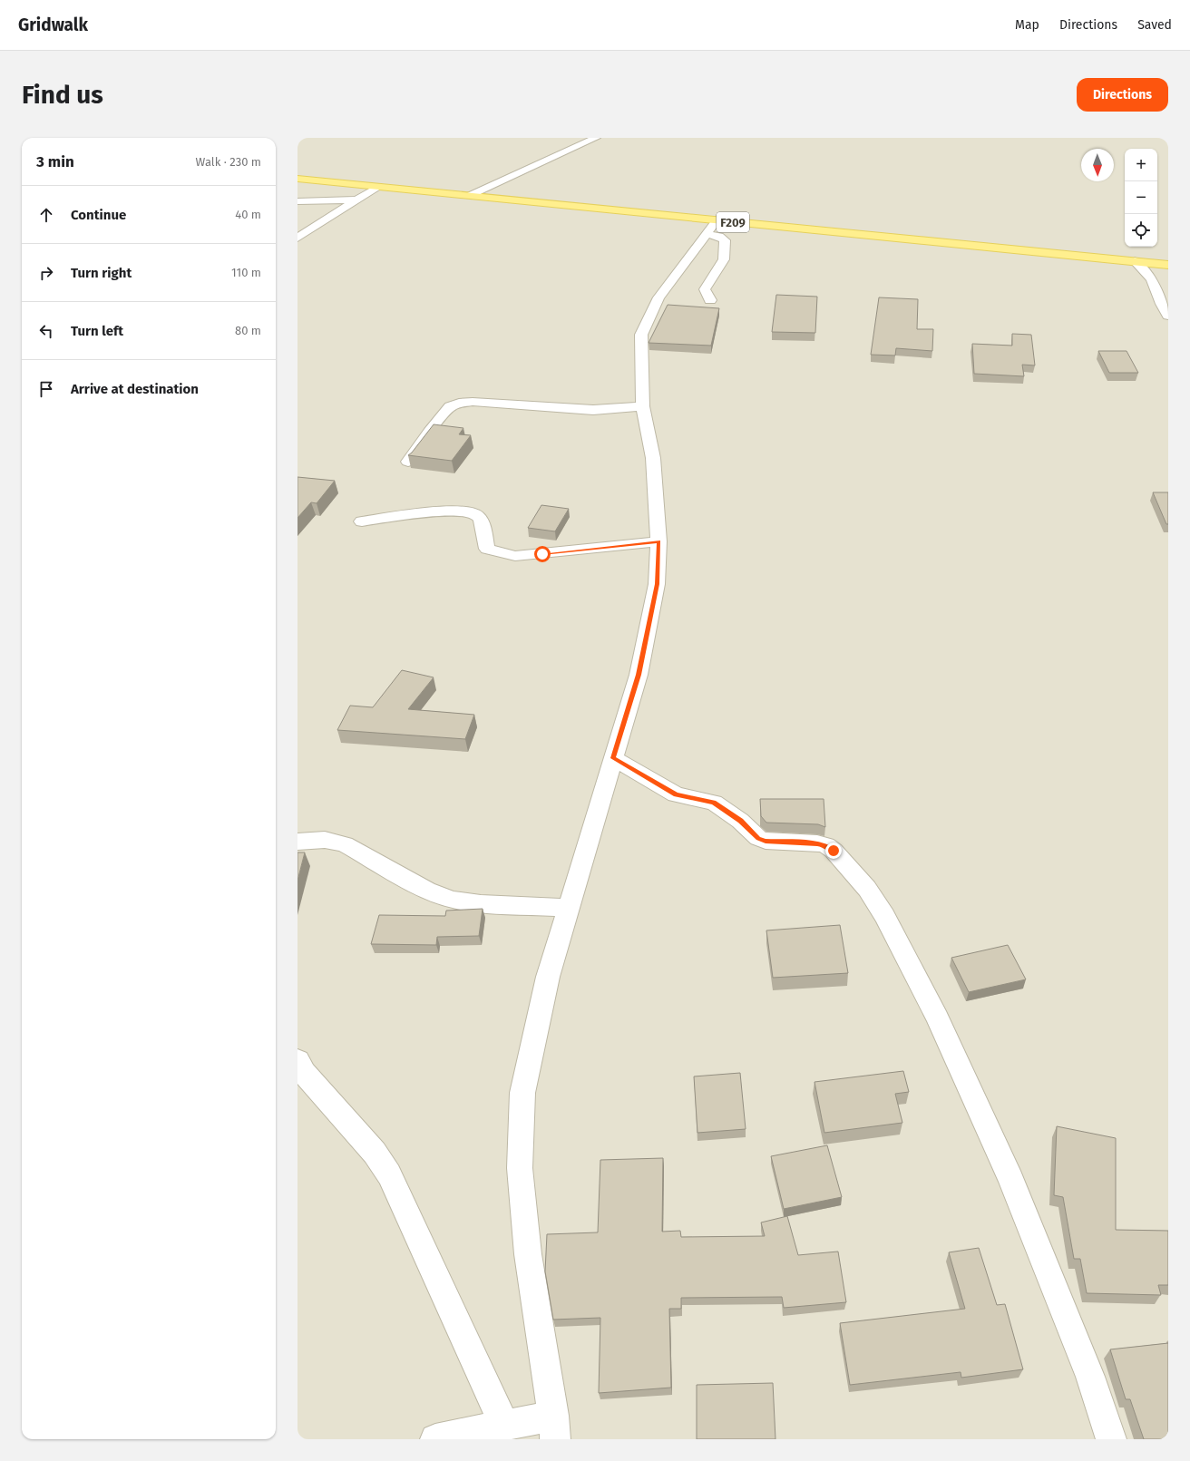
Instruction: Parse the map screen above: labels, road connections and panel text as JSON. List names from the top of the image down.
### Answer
{
  "streets": {
    "main road": ["F209"]
  },
  "north": "bottom",
  "page": {
    "header": "Gridwalk",
    "nav": ["Map", "Directions", "Saved"],
    "buttons": "Directions",
    "title": "Find us",
    "heading": ["3 min", "Walk · 230 m"],
    "map_buttons": ["+", "−"],
    "list": [
      ["Continue", "40 m"],
      ["Turn right", "110 m"],
      ["Turn left", "80 m"],
      "Arrive at destination"
    ]
  }
}
